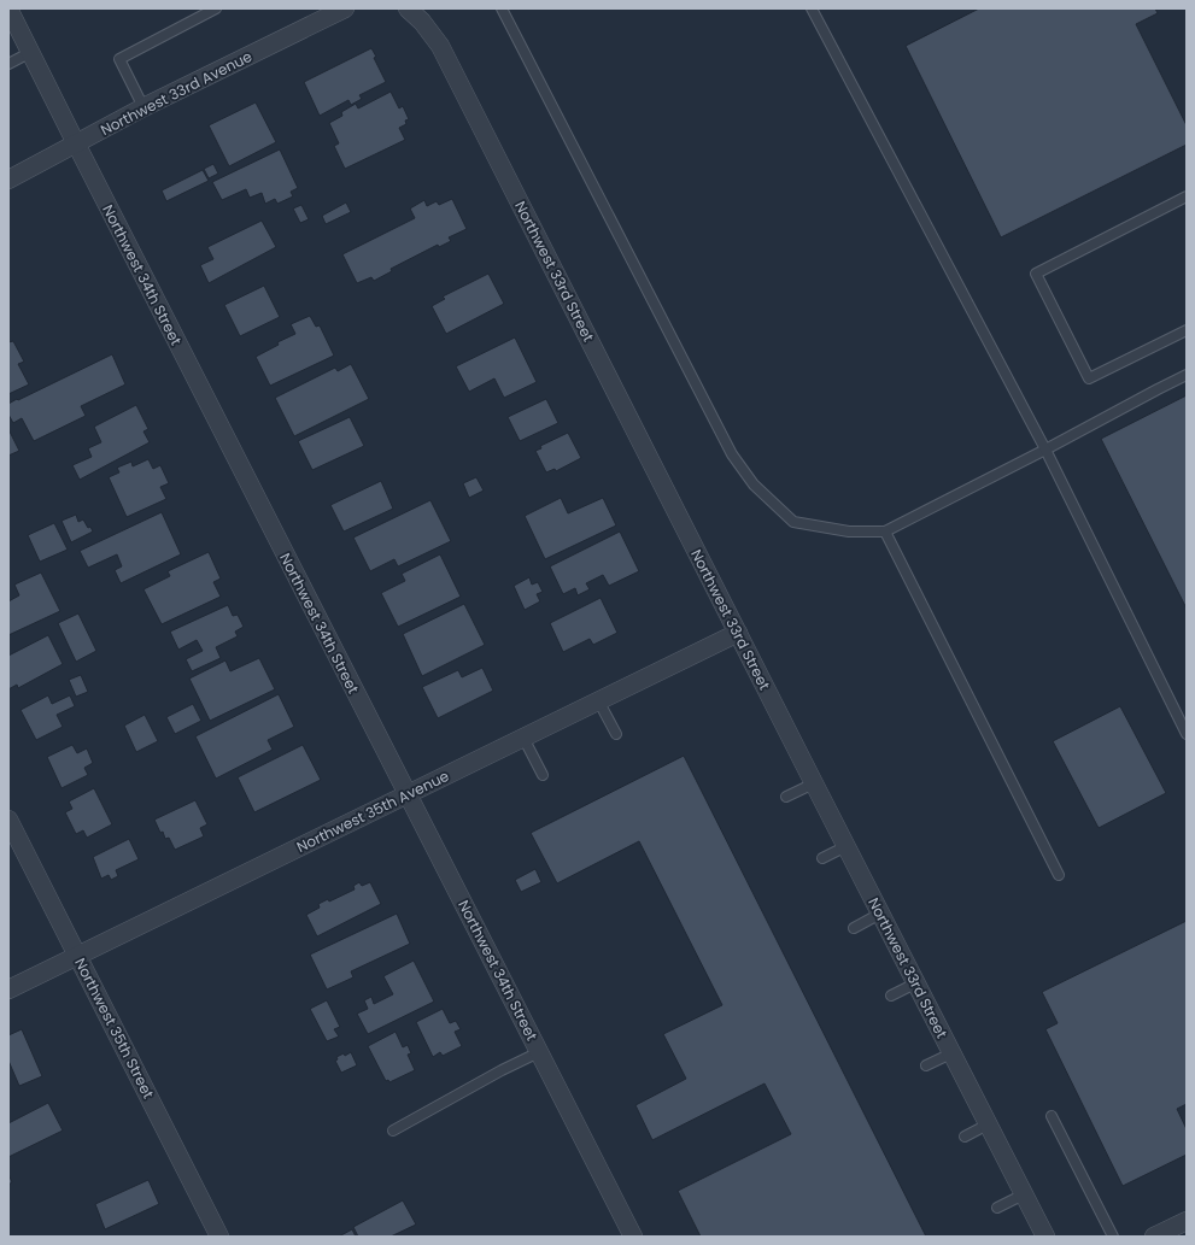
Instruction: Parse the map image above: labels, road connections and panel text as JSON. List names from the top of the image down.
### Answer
{
  "streets": {
    "street": [
      "Northwest 33rd Avenue",
      "Northwest 33rd Street",
      "Northwest 34th Street",
      "Northwest 35th Avenue",
      "Northwest 35th Street"
    ]
  },
  "crossings": [
    ["Northwest 33rd Avenue", "Northwest 34th Street"],
    ["Northwest 33rd Street", "Northwest 35th Avenue"],
    ["Northwest 34th Street", "Northwest 35th Avenue"],
    ["Northwest 35th Avenue", "Northwest 35th Street"]
  ]
}
